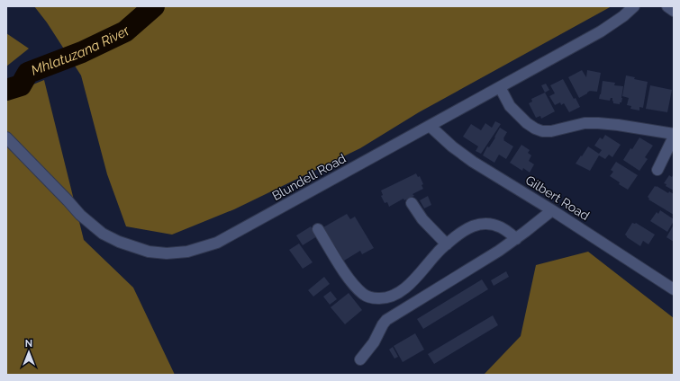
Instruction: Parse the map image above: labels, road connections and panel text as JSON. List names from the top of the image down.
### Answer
{
  "streets": {
    "street": ["Blundell Road", "Gilbert Road"]
  },
  "crossings": [
    ["Blundell Road", "Gilbert Road"]
  ],
  "water": ["Mhlatuzana River"],
  "north": "top"
}
